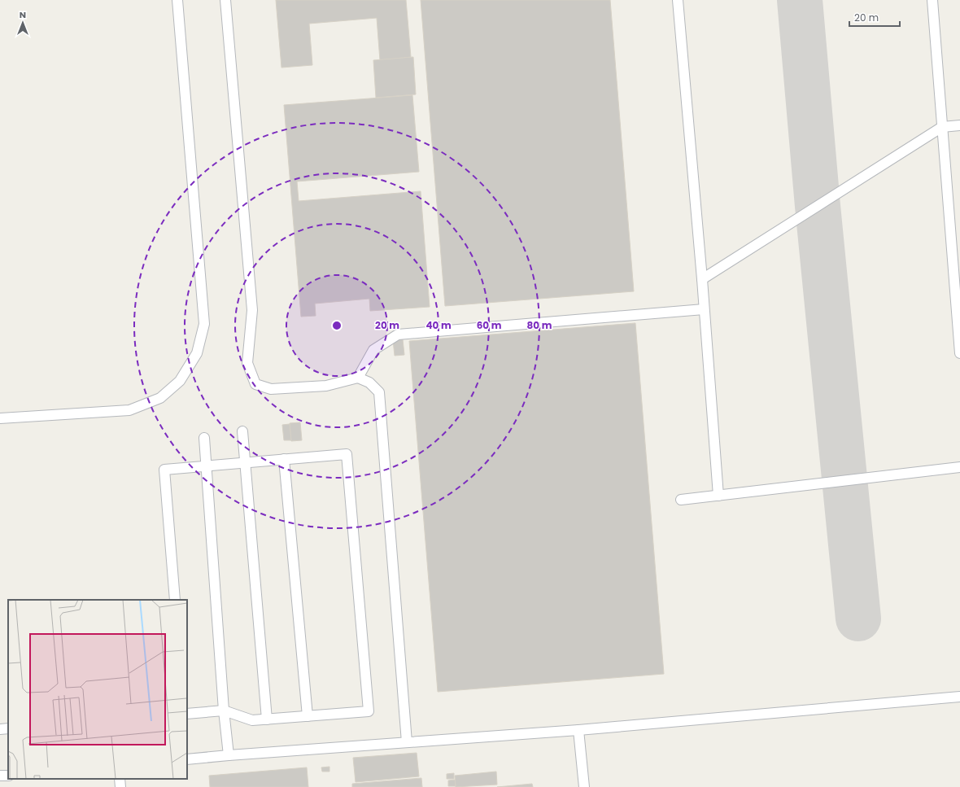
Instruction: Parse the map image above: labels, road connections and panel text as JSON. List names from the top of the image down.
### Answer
{
  "scale_bar": "20 m",
  "north": "top",
  "rings": [
    "20 m",
    "40 m",
    "60 m",
    "80 m"
  ]
}
